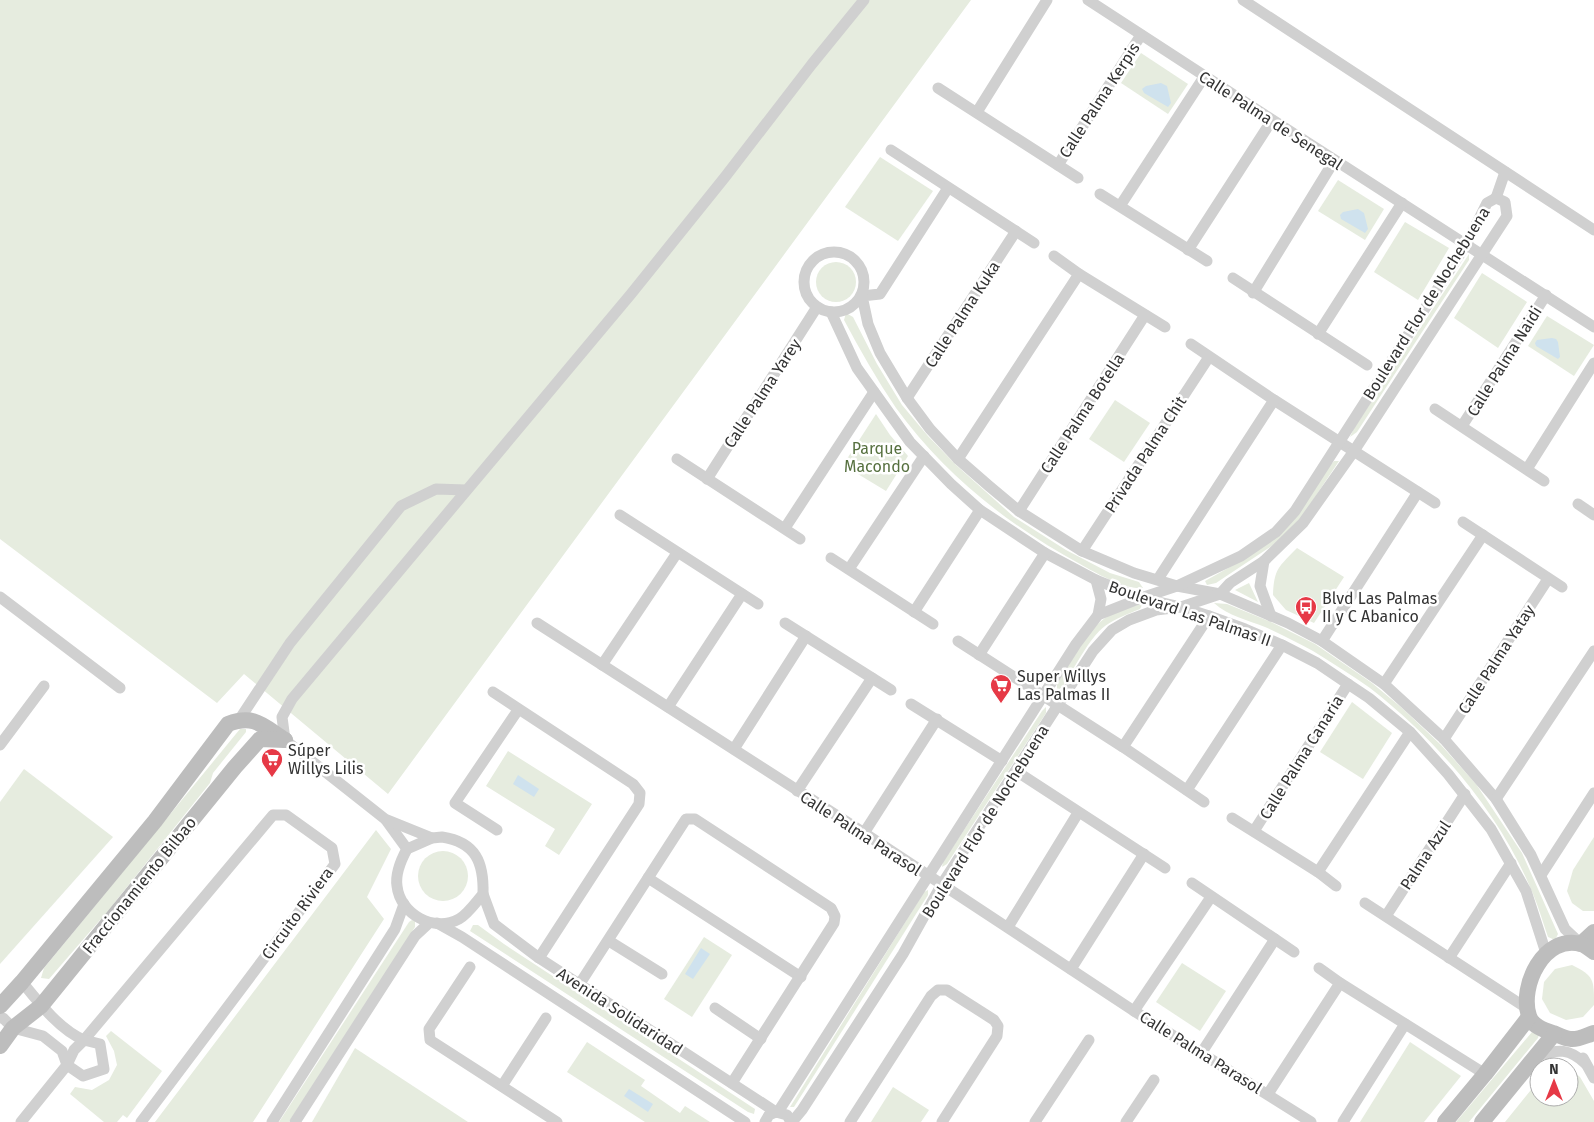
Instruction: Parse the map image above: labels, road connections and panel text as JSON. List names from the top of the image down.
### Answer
{
  "streets": {
    "main road": ["Fraccionamiento Bilbao"],
    "street": [
      "Calle Palma Kerpis",
      "Calle Palma de Senegal",
      "Boulevard Flor de Nochebuena",
      "Calle Palma Kuka",
      "Calle Palma Naidi",
      "Calle Palma Yarey",
      "Calle Palma Botella",
      "Privada Palma Chit",
      "Boulevard Las Palmas II",
      "Calle Palma Yatay",
      "Calle Palma Canaria",
      "Calle Palma Parasol",
      "Palma Azul",
      "Circuito Riviera",
      "Avenida Solidaridad"
    ]
  },
  "crossings": [
    ["Calle Palma Kerpis", "Calle Palma de Senegal"],
    ["Calle Palma de Senegal", "Boulevard Flor de Nochebuena"],
    ["Calle Palma de Senegal", "Calle Palma Naidi"],
    ["Boulevard Flor de Nochebuena", "Calle Palma Naidi"],
    ["Boulevard Flor de Nochebuena", "Boulevard Las Palmas II"],
    ["Boulevard Flor de Nochebuena", "Calle Palma Parasol"],
    ["Boulevard Flor de Nochebuena", "Avenida Solidaridad"],
    ["Calle Palma Kuka", "Boulevard Las Palmas II"],
    ["Calle Palma Yarey", "Boulevard Las Palmas II"],
    ["Calle Palma Botella", "Boulevard Las Palmas II"],
    ["Privada Palma Chit", "Boulevard Las Palmas II"],
    ["Boulevard Las Palmas II", "Calle Palma Yatay"],
    ["Boulevard Las Palmas II", "Calle Palma Canaria"],
    ["Boulevard Las Palmas II", "Palma Azul"]
  ],
  "parks": ["Parque Macondo"],
  "places": {
    "bus stop": ["Blvd Las Palmas II y C Abanico"],
    "supermarket": ["Super Willys Las Palmas II", "Súper Willys Lilis"]
  },
  "north": "top"
}
